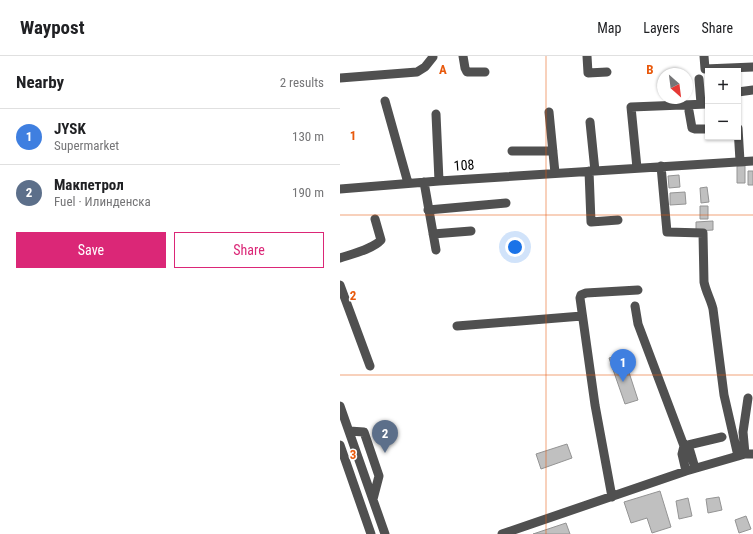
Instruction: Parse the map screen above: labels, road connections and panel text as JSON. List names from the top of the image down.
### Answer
{
  "streets": {
    "street": ["108"]
  },
  "north": "bottom right",
  "page": {
    "header": "Waypost",
    "nav": ["Map", "Layers", "Share"],
    "heading": ["Nearby", "2 results"],
    "map_buttons": ["+", "−"],
    "list": [
      {
        "mark": "1",
        "name": "JYSK",
        "note": "Supermarket",
        "value": "130 m"
      },
      {
        "mark": "2",
        "name": "Макпетрол",
        "note": "Fuel · Илинденска",
        "value": "190 m"
      }
    ],
    "buttons": ["Save", "Share"],
    "pins": ["1", "2"]
  },
  "grid": {
    "columns": ["A", "B"],
    "rows": ["1", "2", "3"]
  }
}
